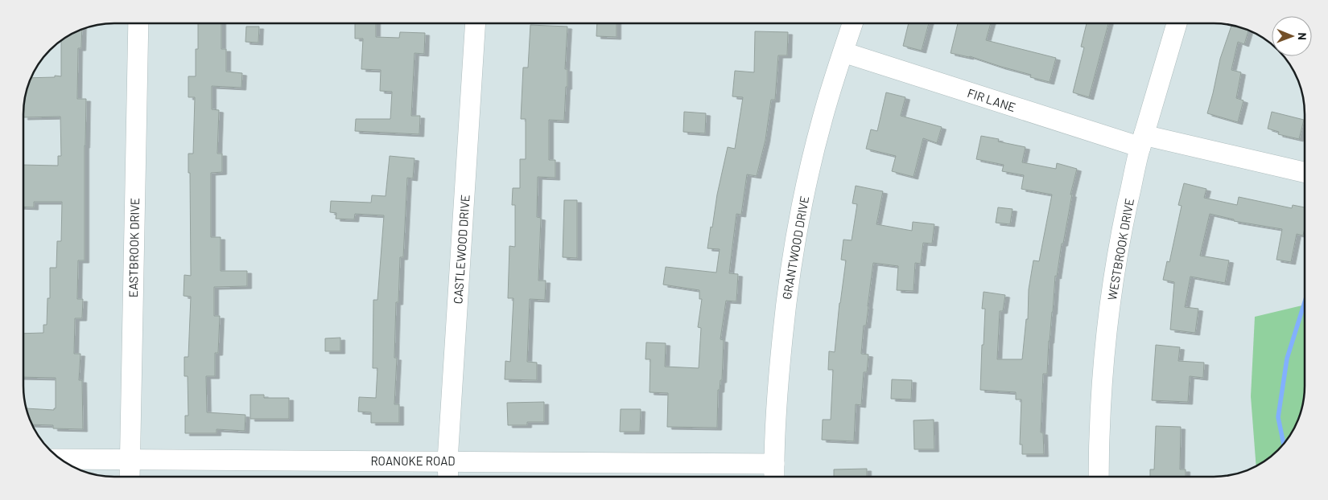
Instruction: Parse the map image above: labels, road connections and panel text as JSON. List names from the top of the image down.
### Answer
{
  "streets": {
    "street": [
      "FIR LANE",
      "EASTBROOK DRIVE",
      "GRANTWOOD DRIVE",
      "CASTLEWOOD DRIVE",
      "WESTBROOK DRIVE",
      "ROANOKE ROAD"
    ]
  },
  "crossings": [
    ["FIR LANE", "GRANTWOOD DRIVE"],
    ["FIR LANE", "WESTBROOK DRIVE"],
    ["EASTBROOK DRIVE", "ROANOKE ROAD"],
    ["GRANTWOOD DRIVE", "ROANOKE ROAD"],
    ["CASTLEWOOD DRIVE", "ROANOKE ROAD"]
  ],
  "north": "right"
}
